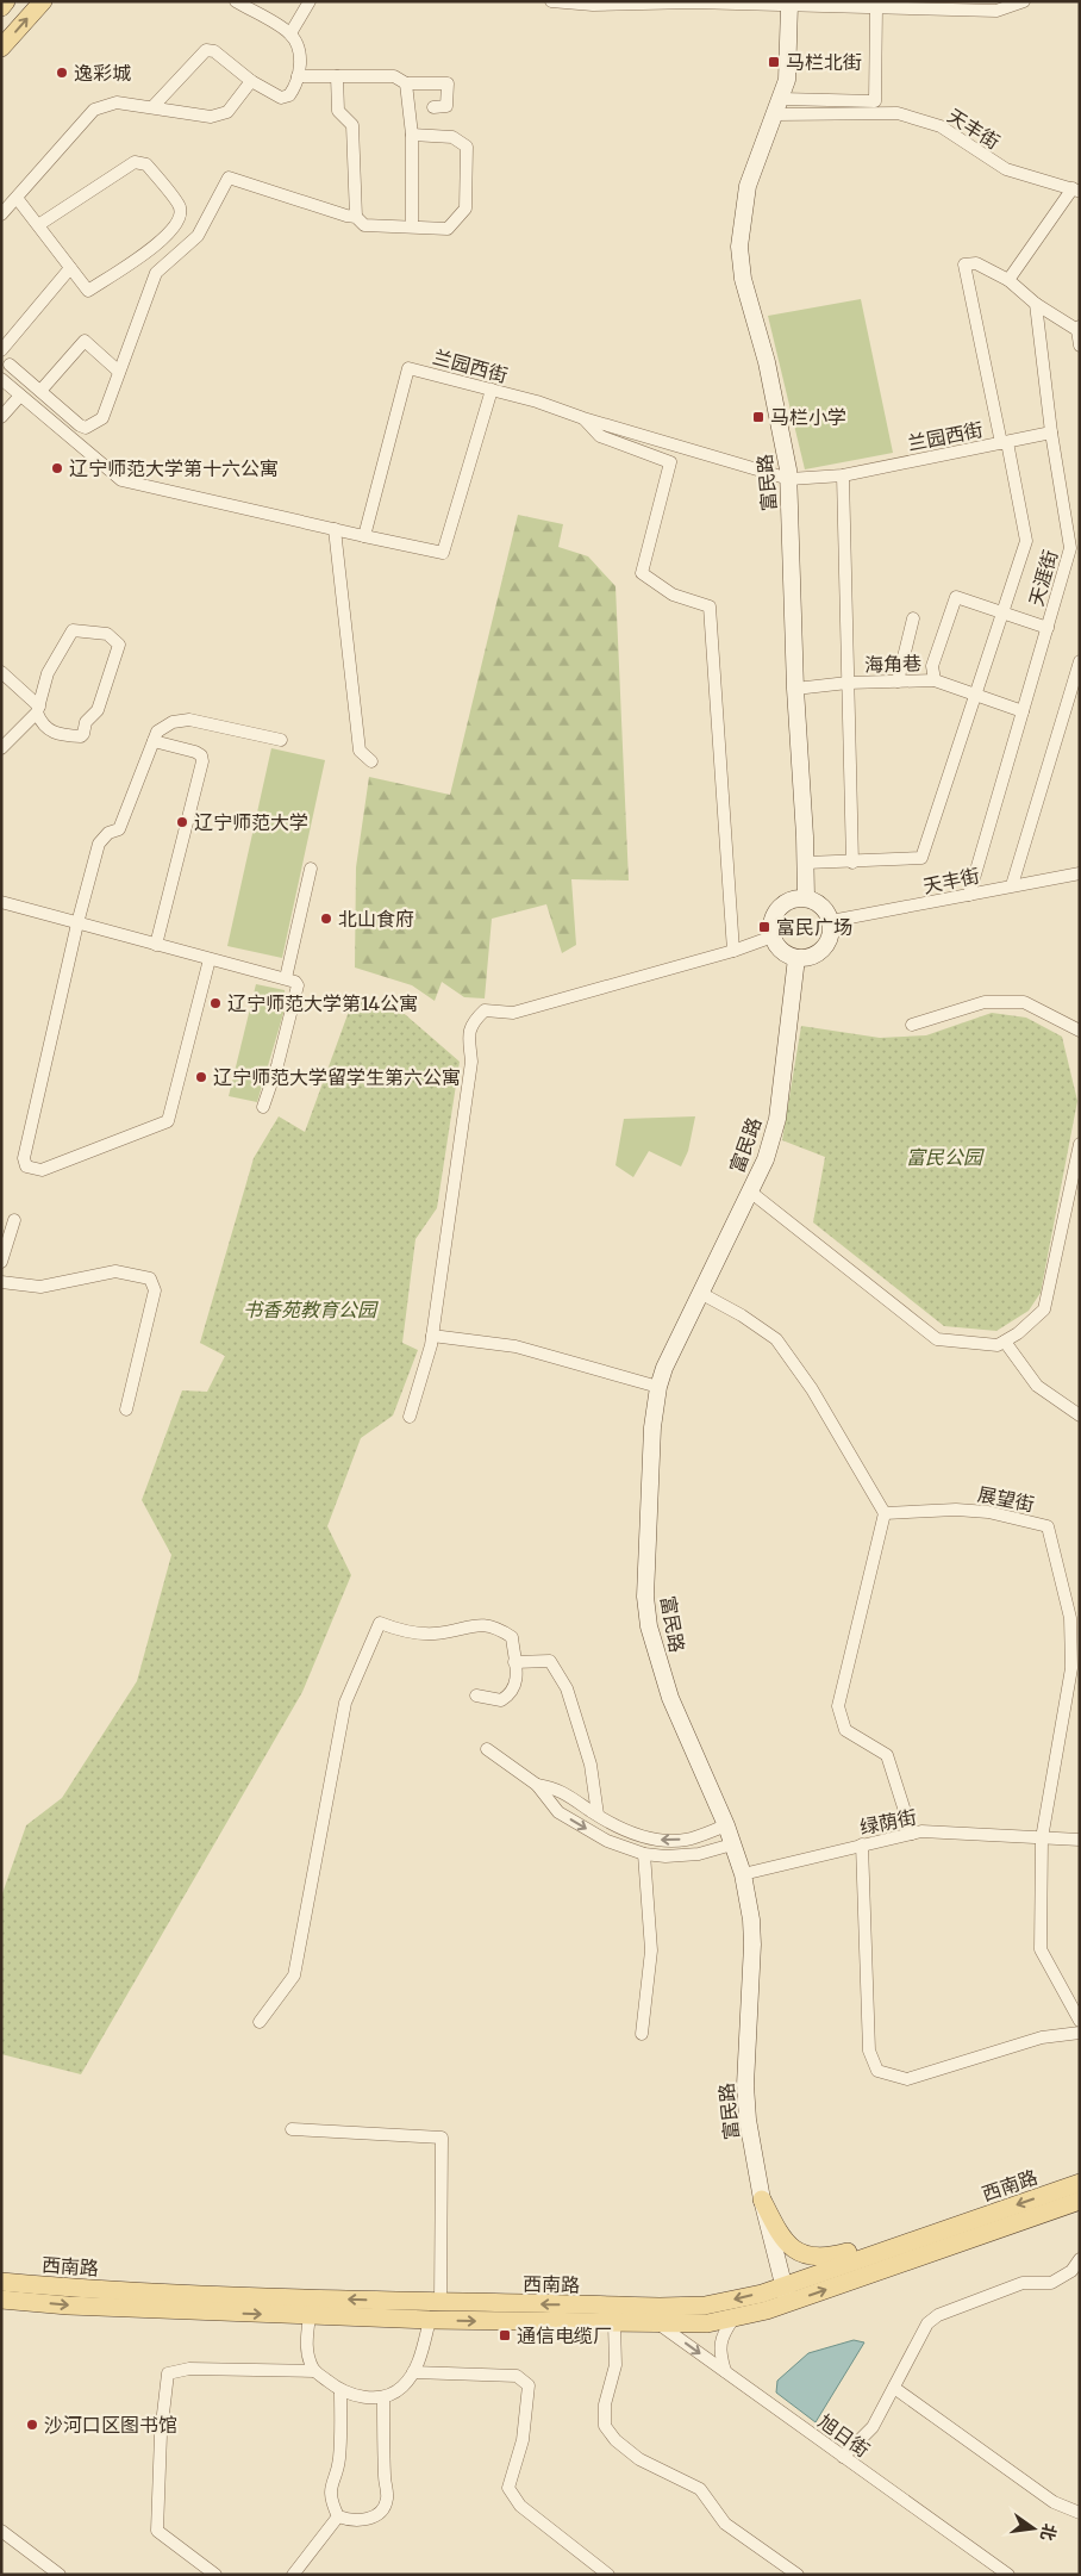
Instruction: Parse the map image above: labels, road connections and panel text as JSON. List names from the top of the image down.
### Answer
{
  "streets": {
    "main road": ["西南路"],
    "street": [
      "天丰街",
      "兰园西街",
      "富民路",
      "天涯街",
      "海角巷",
      "展望街",
      "绿荫街",
      "旭日街"
    ]
  },
  "crossings": [
    ["天丰街", "富民路"],
    ["天丰街", "天涯街"],
    ["兰园西街", "富民路"],
    ["兰园西街", "天涯街"],
    ["富民路", "海角巷"],
    ["富民路", "绿荫街"],
    ["富民路", "西南路"],
    ["天涯街", "海角巷"],
    ["展望街", "绿荫街"],
    ["西南路", "旭日街"]
  ],
  "parks": ["富民公园", "书香苑教育公园"],
  "places": {
    "transit": [
      "马栏北街",
      "马栏小学",
      "富民广场",
      "通信电缆厂"
    ],
    "other": [
      "逸彩城",
      "辽宁师范大学第十六公寓",
      "辽宁师范大学",
      "北山食府",
      "辽宁师范大学第14公寓",
      "辽宁师范大学留学生第六公寓",
      "沙河口区图书馆"
    ]
  },
  "north": "right"
}
